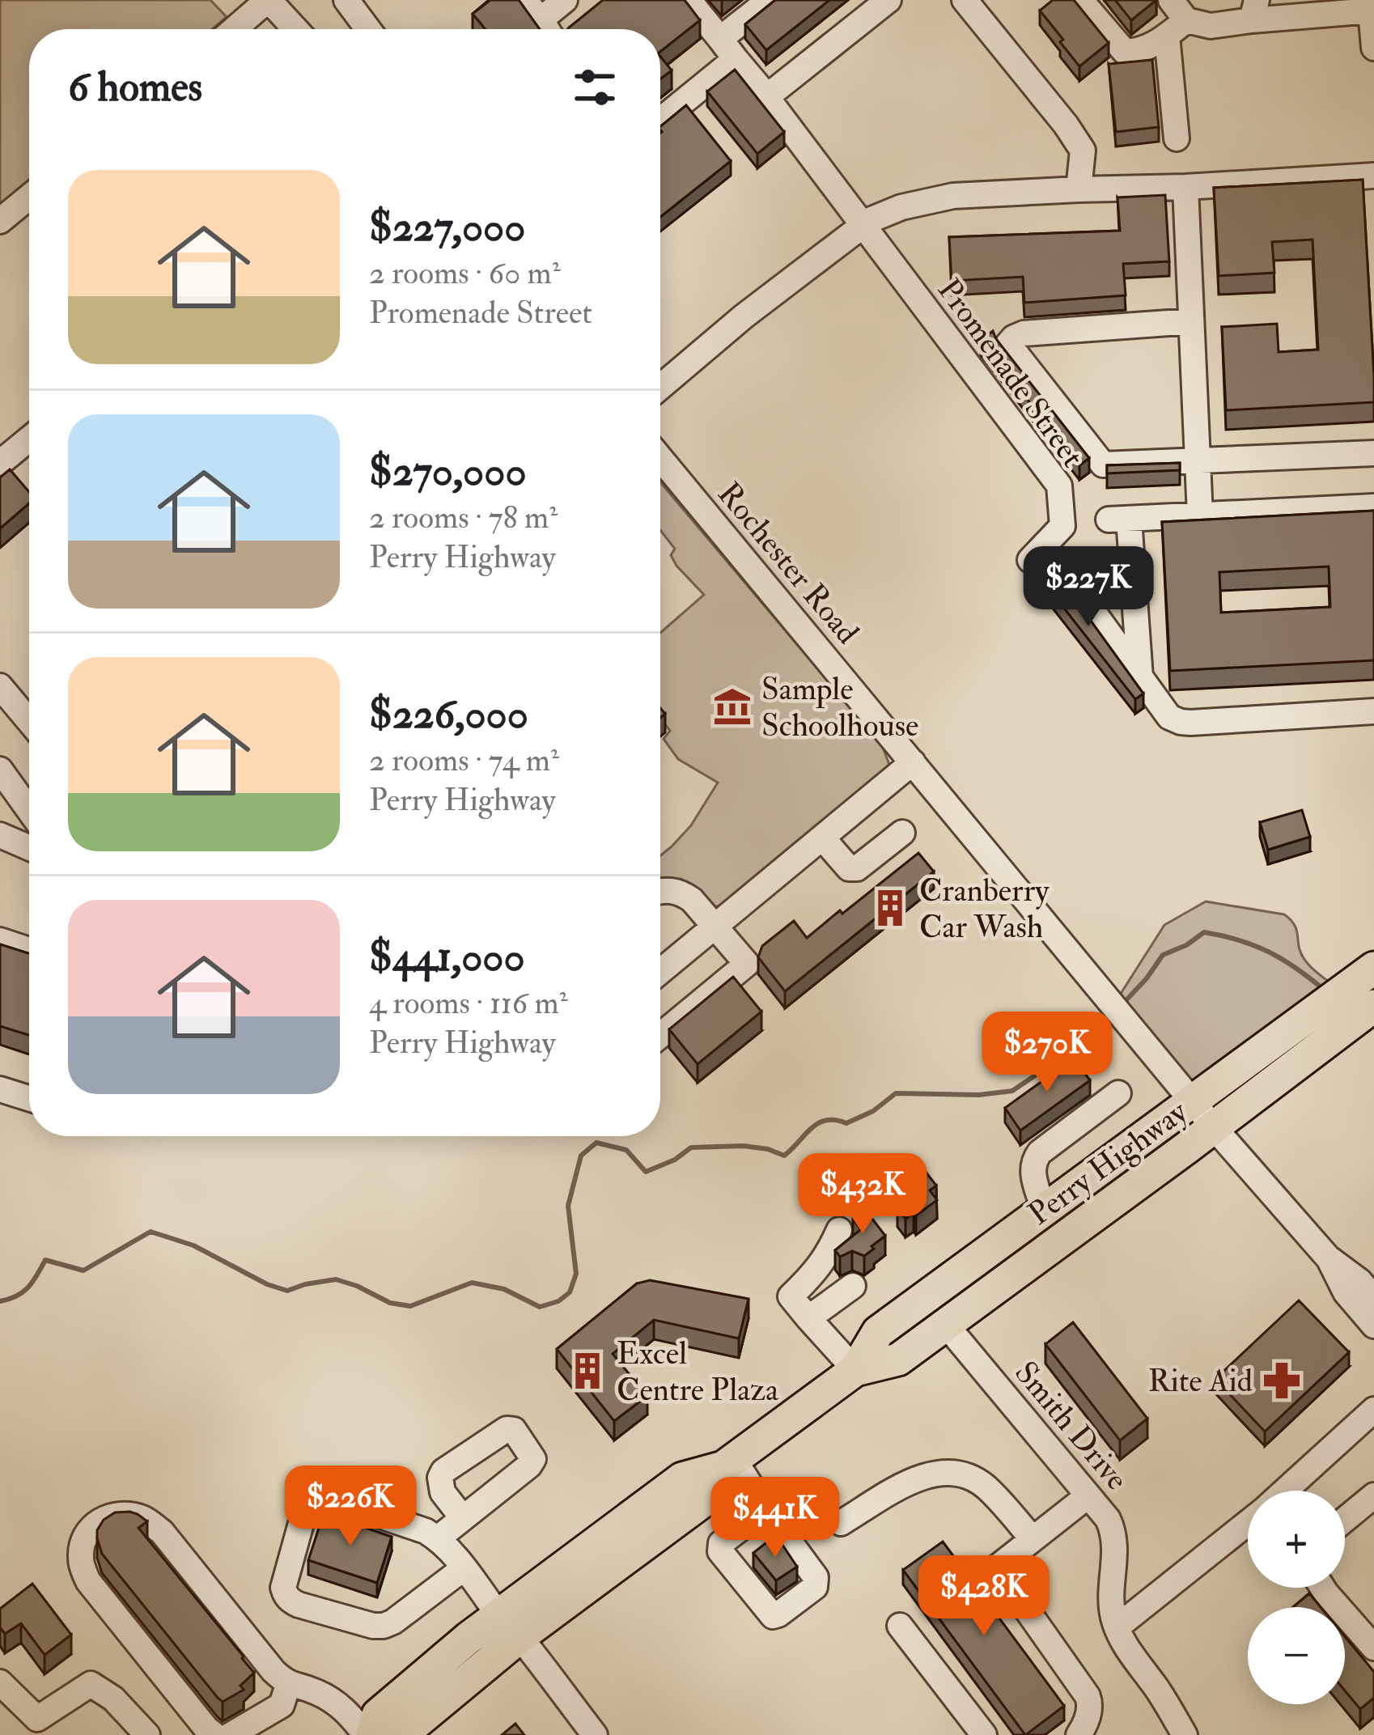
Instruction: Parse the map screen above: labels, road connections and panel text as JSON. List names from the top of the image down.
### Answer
{
  "streets": {
    "main road": ["Perry Highway"],
    "street": ["Promenade Street", "Rochester Road", "Smith Drive"]
  },
  "crossings": [
    ["Rochester Road", "Perry Highway"],
    ["Perry Highway", "Smith Drive"]
  ],
  "places": {
    "museum": ["Sample Schoolhouse"],
    "building": ["Cranberry Car Wash", "Excel Centre Plaza"],
    "pharmacy": ["Rite Aid"]
  },
  "page": {
    "heading": "6 homes",
    "list": [
      {
        "name": "$227,000",
        "note": "2 rooms · 60 m² · Promenade Street"
      },
      {
        "name": "$270,000",
        "note": "2 rooms · 78 m² · Perry Highway"
      },
      {
        "name": "$226,000",
        "note": "2 rooms · 74 m² · Perry Highway"
      },
      {
        "name": "$441,000",
        "note": "4 rooms · 116 m² · Perry Highway"
      }
    ],
    "price": [
      "$227K",
      "$270K",
      "$432K",
      "$226K",
      "$441K",
      "$428K"
    ],
    "map_buttons": ["+", "−"]
  }
}
